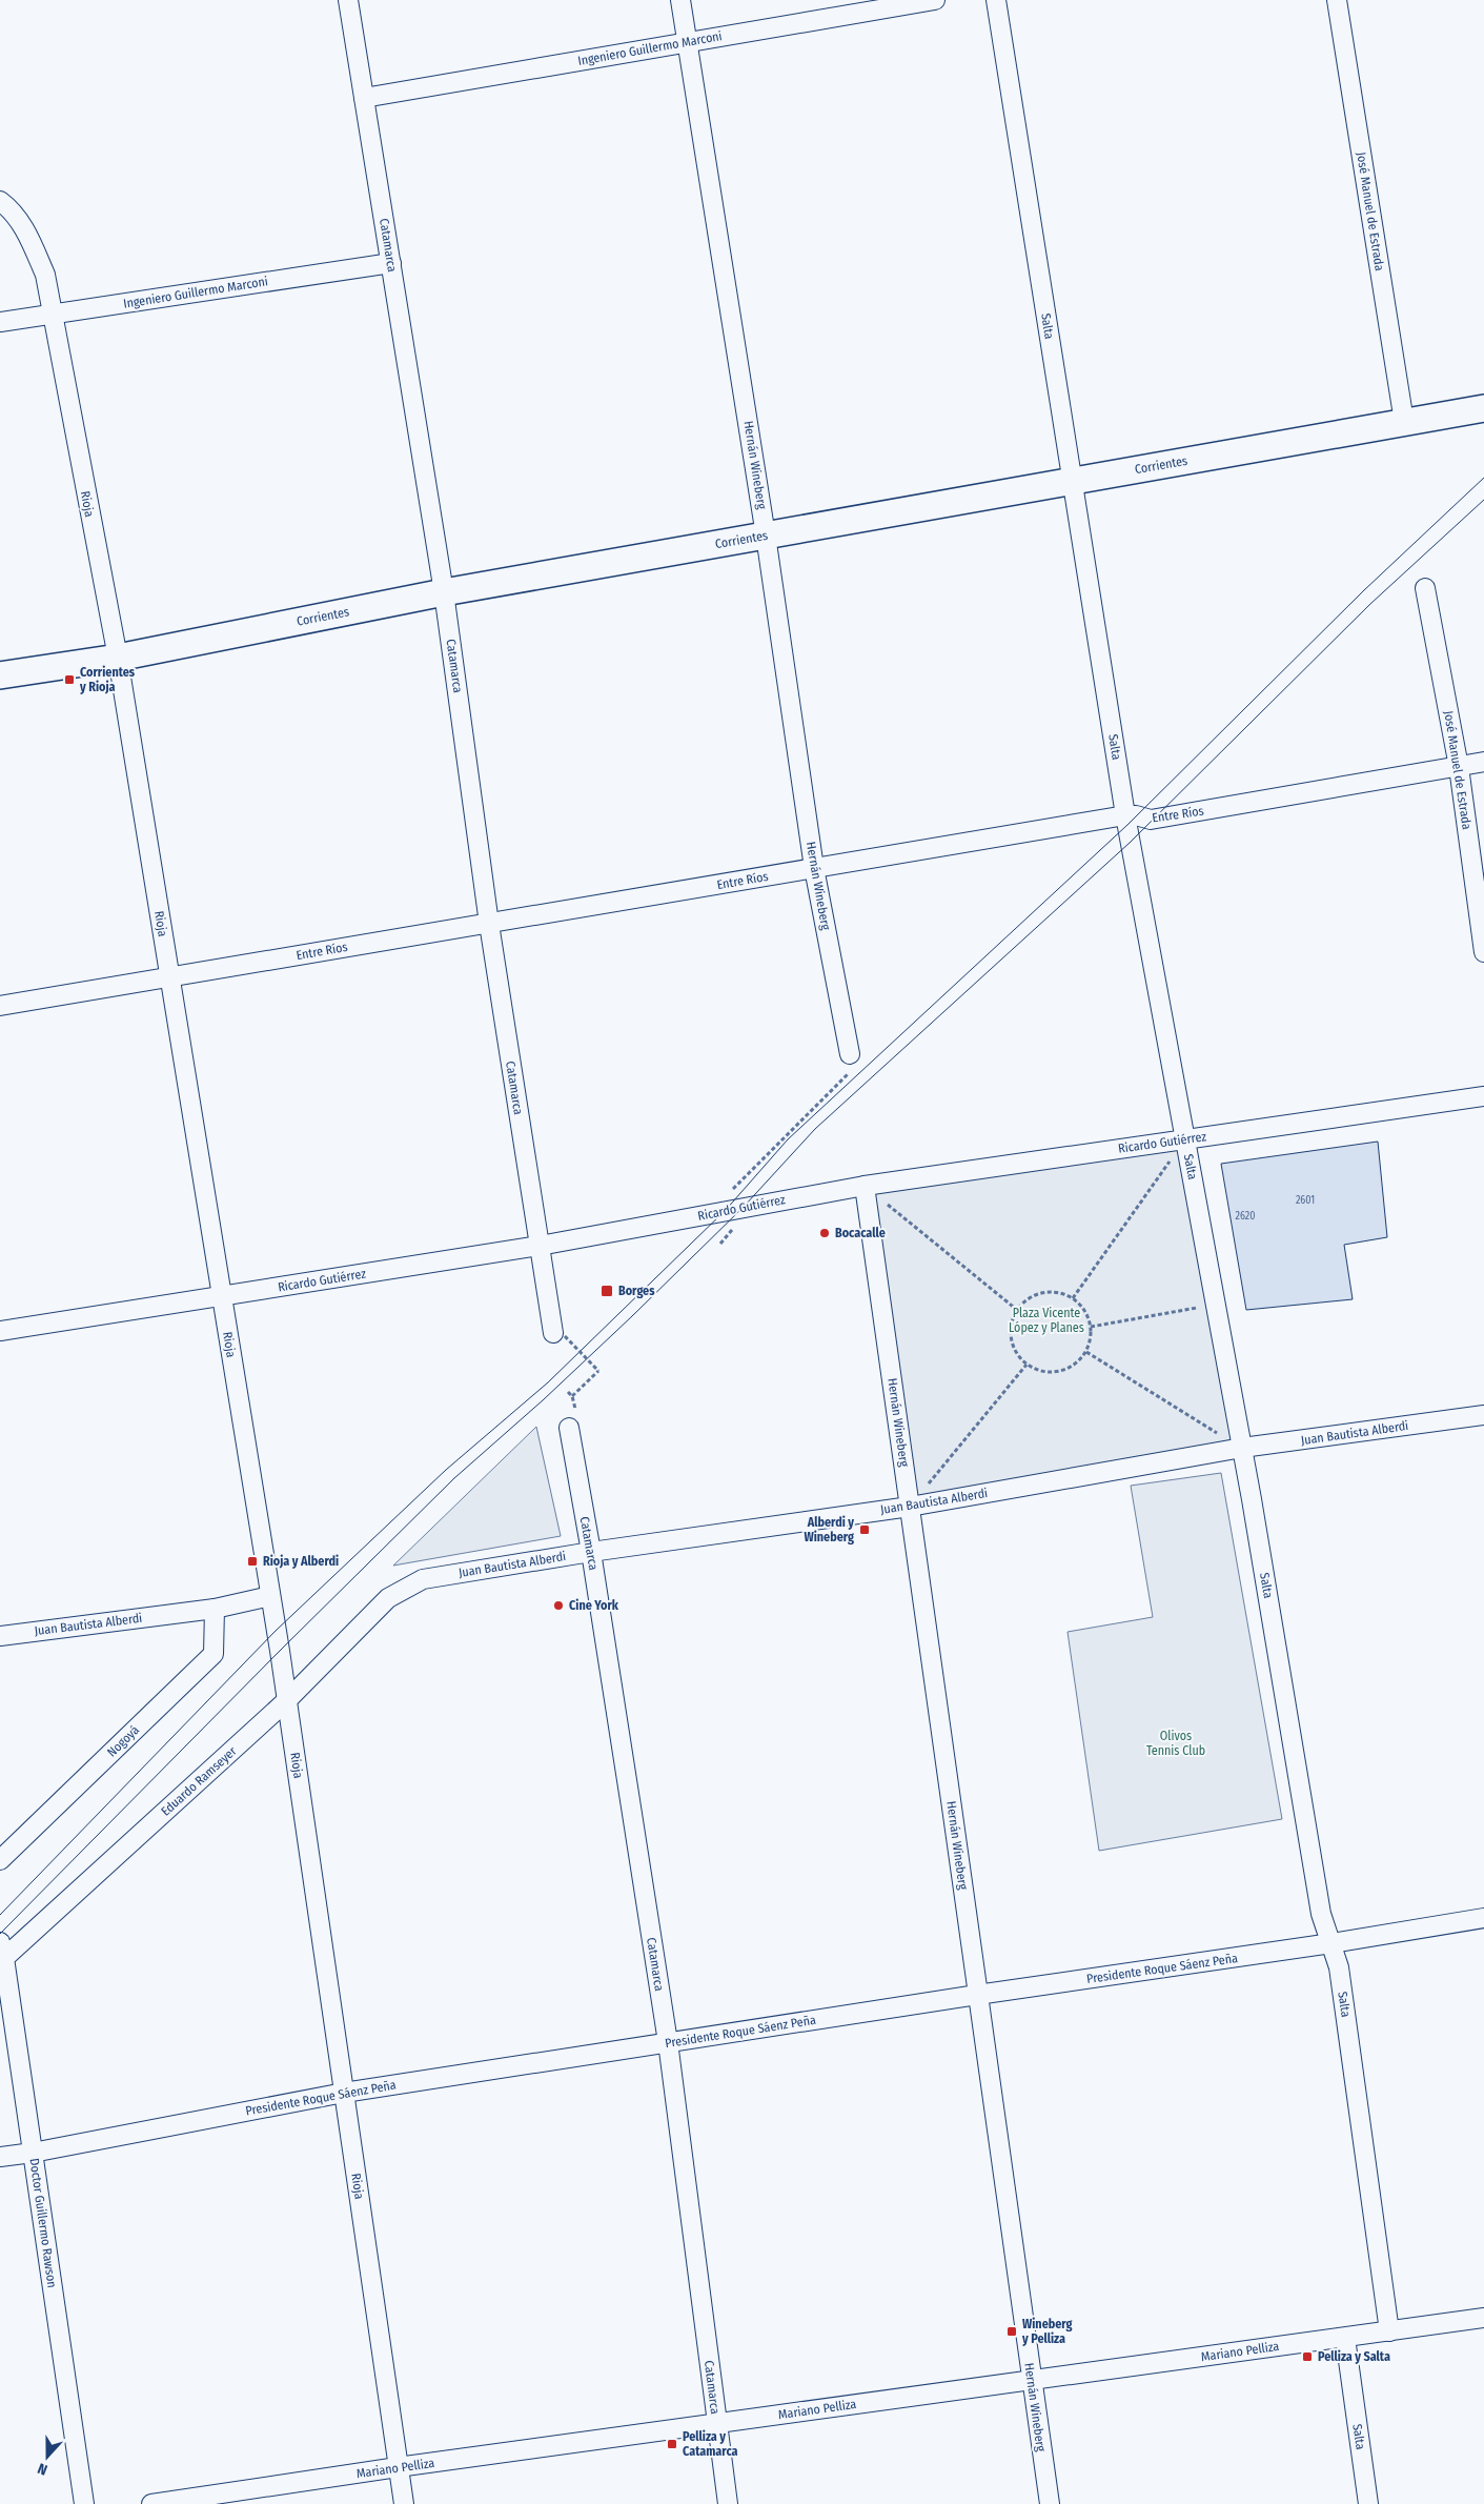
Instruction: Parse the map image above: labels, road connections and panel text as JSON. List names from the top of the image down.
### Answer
{
  "streets": {
    "street": [
      "Ingeniero Guillermo Marconi",
      "José Manuel de Estrada",
      "Catamarca",
      "Salta",
      "Hernán Wineberg",
      "Corrientes",
      "Rioja",
      "Entre Ríos",
      "Ricardo Gutiérrez",
      "Juan Bautista Alberdi",
      "Nogoyá",
      "Eduardo Ramseyer",
      "Presidente Roque Sáenz Peña",
      "Doctor Guillermo Rawson",
      "Mariano Pelliza"
    ]
  },
  "crossings": [
    ["Ingeniero Guillermo Marconi", "Catamarca"],
    ["Ingeniero Guillermo Marconi", "Hernán Wineberg"],
    ["Ingeniero Guillermo Marconi", "Rioja"],
    ["José Manuel de Estrada", "Corrientes"],
    ["José Manuel de Estrada", "Entre Ríos"],
    ["Catamarca", "Corrientes"],
    ["Catamarca", "Entre Ríos"],
    ["Catamarca", "Ricardo Gutiérrez"],
    ["Catamarca", "Juan Bautista Alberdi"],
    ["Catamarca", "Presidente Roque Sáenz Peña"],
    ["Catamarca", "Mariano Pelliza"],
    ["Salta", "Corrientes"],
    ["Salta", "Entre Ríos"],
    ["Salta", "Ricardo Gutiérrez"],
    ["Salta", "Juan Bautista Alberdi"],
    ["Salta", "Presidente Roque Sáenz Peña"],
    ["Salta", "Mariano Pelliza"],
    ["Hernán Wineberg", "Corrientes"],
    ["Hernán Wineberg", "Entre Ríos"],
    ["Hernán Wineberg", "Ricardo Gutiérrez"],
    ["Hernán Wineberg", "Juan Bautista Alberdi"],
    ["Hernán Wineberg", "Presidente Roque Sáenz Peña"],
    ["Hernán Wineberg", "Mariano Pelliza"],
    ["Corrientes", "Rioja"],
    ["Rioja", "Entre Ríos"],
    ["Rioja", "Ricardo Gutiérrez"],
    ["Rioja", "Juan Bautista Alberdi"],
    ["Rioja", "Eduardo Ramseyer"],
    ["Rioja", "Presidente Roque Sáenz Peña"],
    ["Rioja", "Mariano Pelliza"],
    ["Juan Bautista Alberdi", "Nogoyá"],
    ["Juan Bautista Alberdi", "Eduardo Ramseyer"],
    ["Eduardo Ramseyer", "Doctor Guillermo Rawson"],
    ["Presidente Roque Sáenz Peña", "Doctor Guillermo Rawson"]
  ],
  "parks": ["Plaza Vicente López y Planes", "Olivos Tennis Club"],
  "places": {
    "transit": [
      "Corrientes y Rioja",
      "Borges",
      "Alberdi y Wineberg",
      "Rioja y Alberdi",
      "Wineberg y Pelliza",
      "Pelliza y Salta",
      "Pelliza y Catamarca"
    ],
    "other": ["Bocacalle", "Cine York"]
  },
  "house_numbers": ["2601", "2620"],
  "north": "bottom"
}
